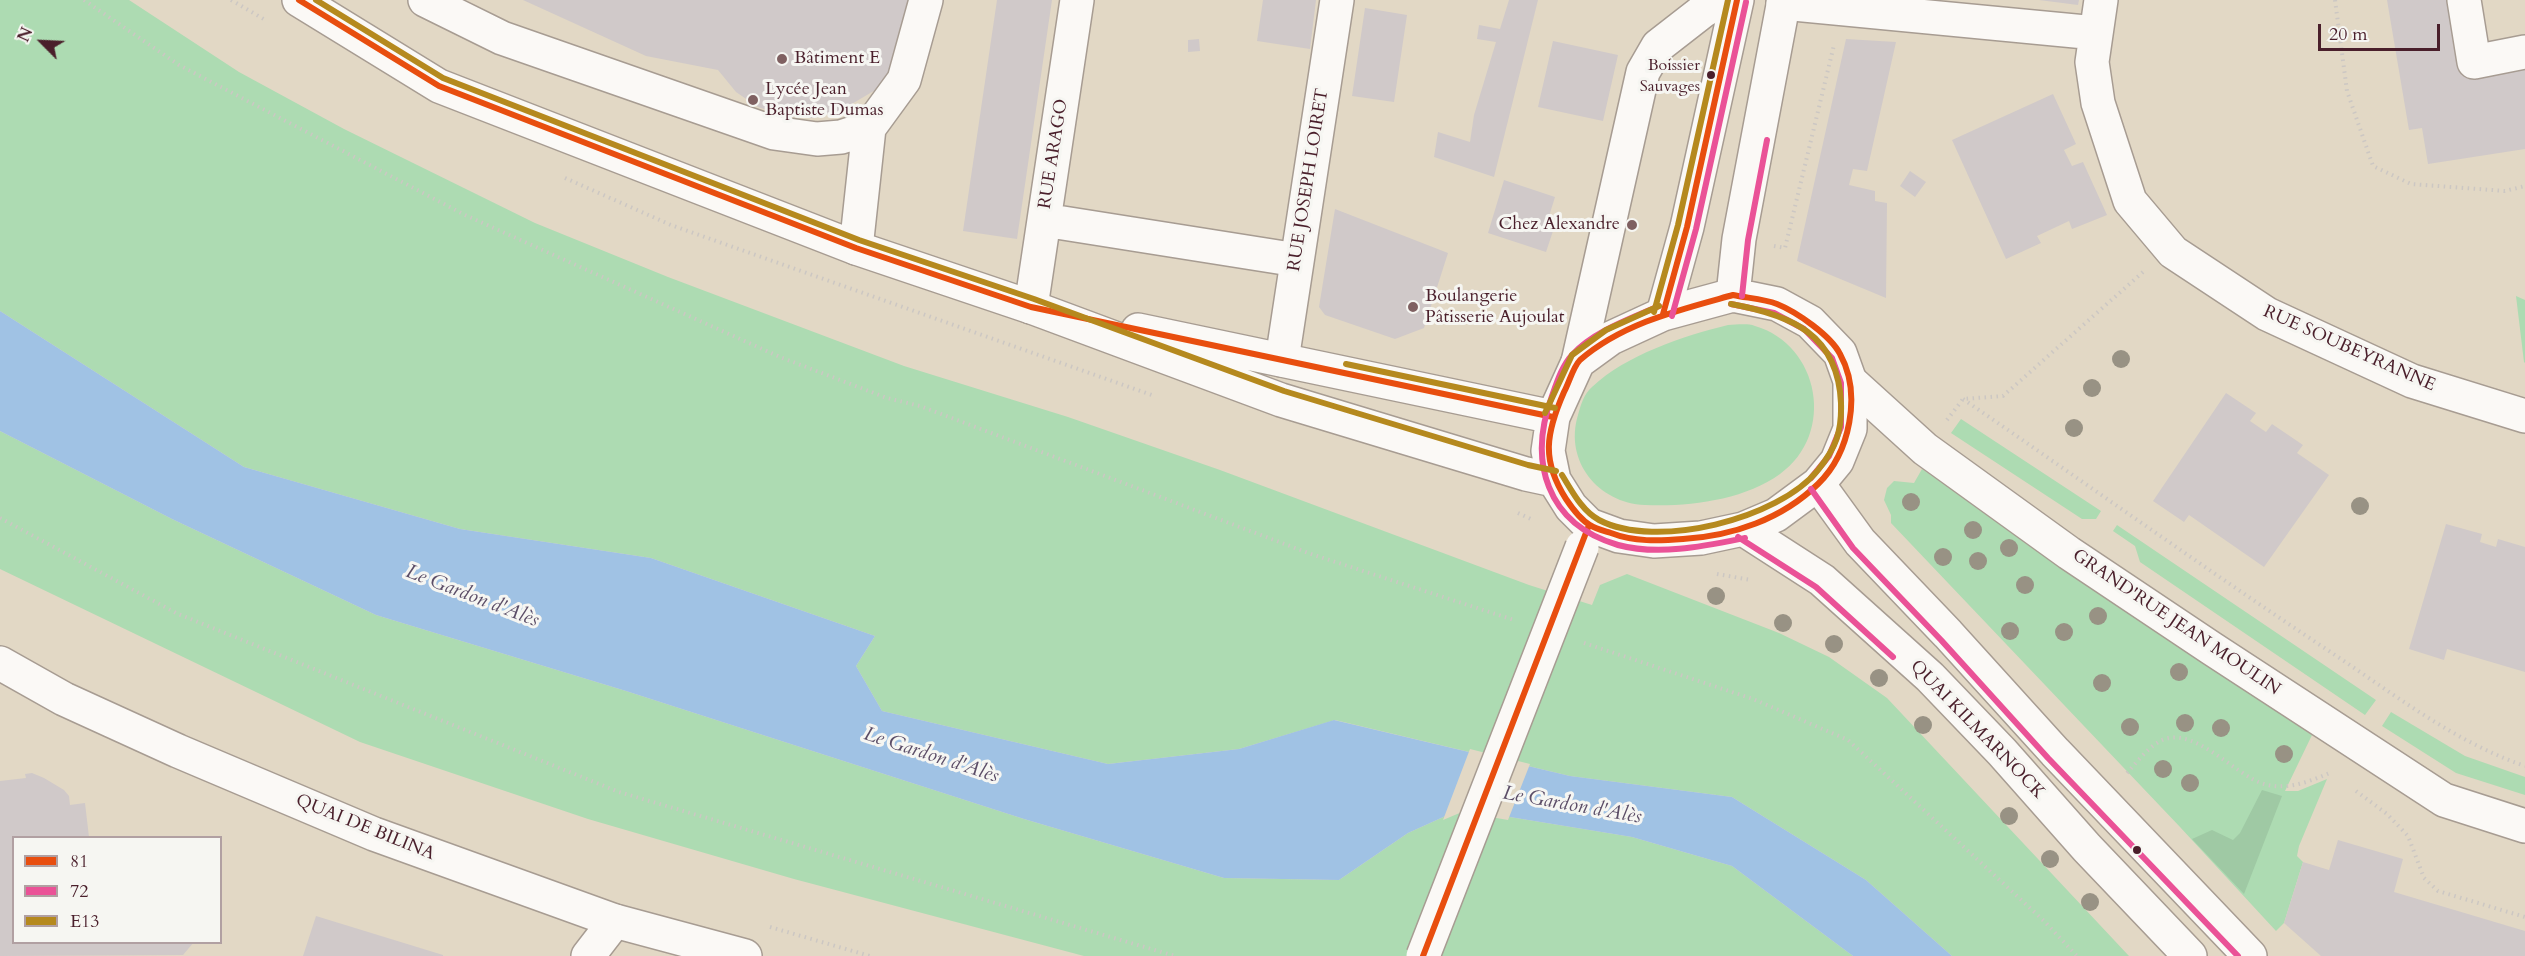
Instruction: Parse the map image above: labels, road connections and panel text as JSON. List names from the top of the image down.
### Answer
{
  "streets": {
    "main road": [
      "RUE ARAGO",
      "RUE JOSEPH LOIRET",
      "RUE SOUBEYRANNE",
      "GRAND'RUE JEAN MOULIN",
      "QUAI KILMARNOCK",
      "QUAI DE BILINA"
    ]
  },
  "water": ["Le Gardon d'Alès"],
  "places": [
    "Bâtiment E",
    "Boissier Sauvages",
    "Lycée Jean Baptiste Dumas",
    "Chez Alexandre",
    "Boulangerie Pâtisserie Aujoulat"
  ],
  "lines": ["transit line 81", "transit line E13", "transit line 72"],
  "legend": ["81", "72", "E13"],
  "scale_bar": "20 m",
  "north": "top left"
}
